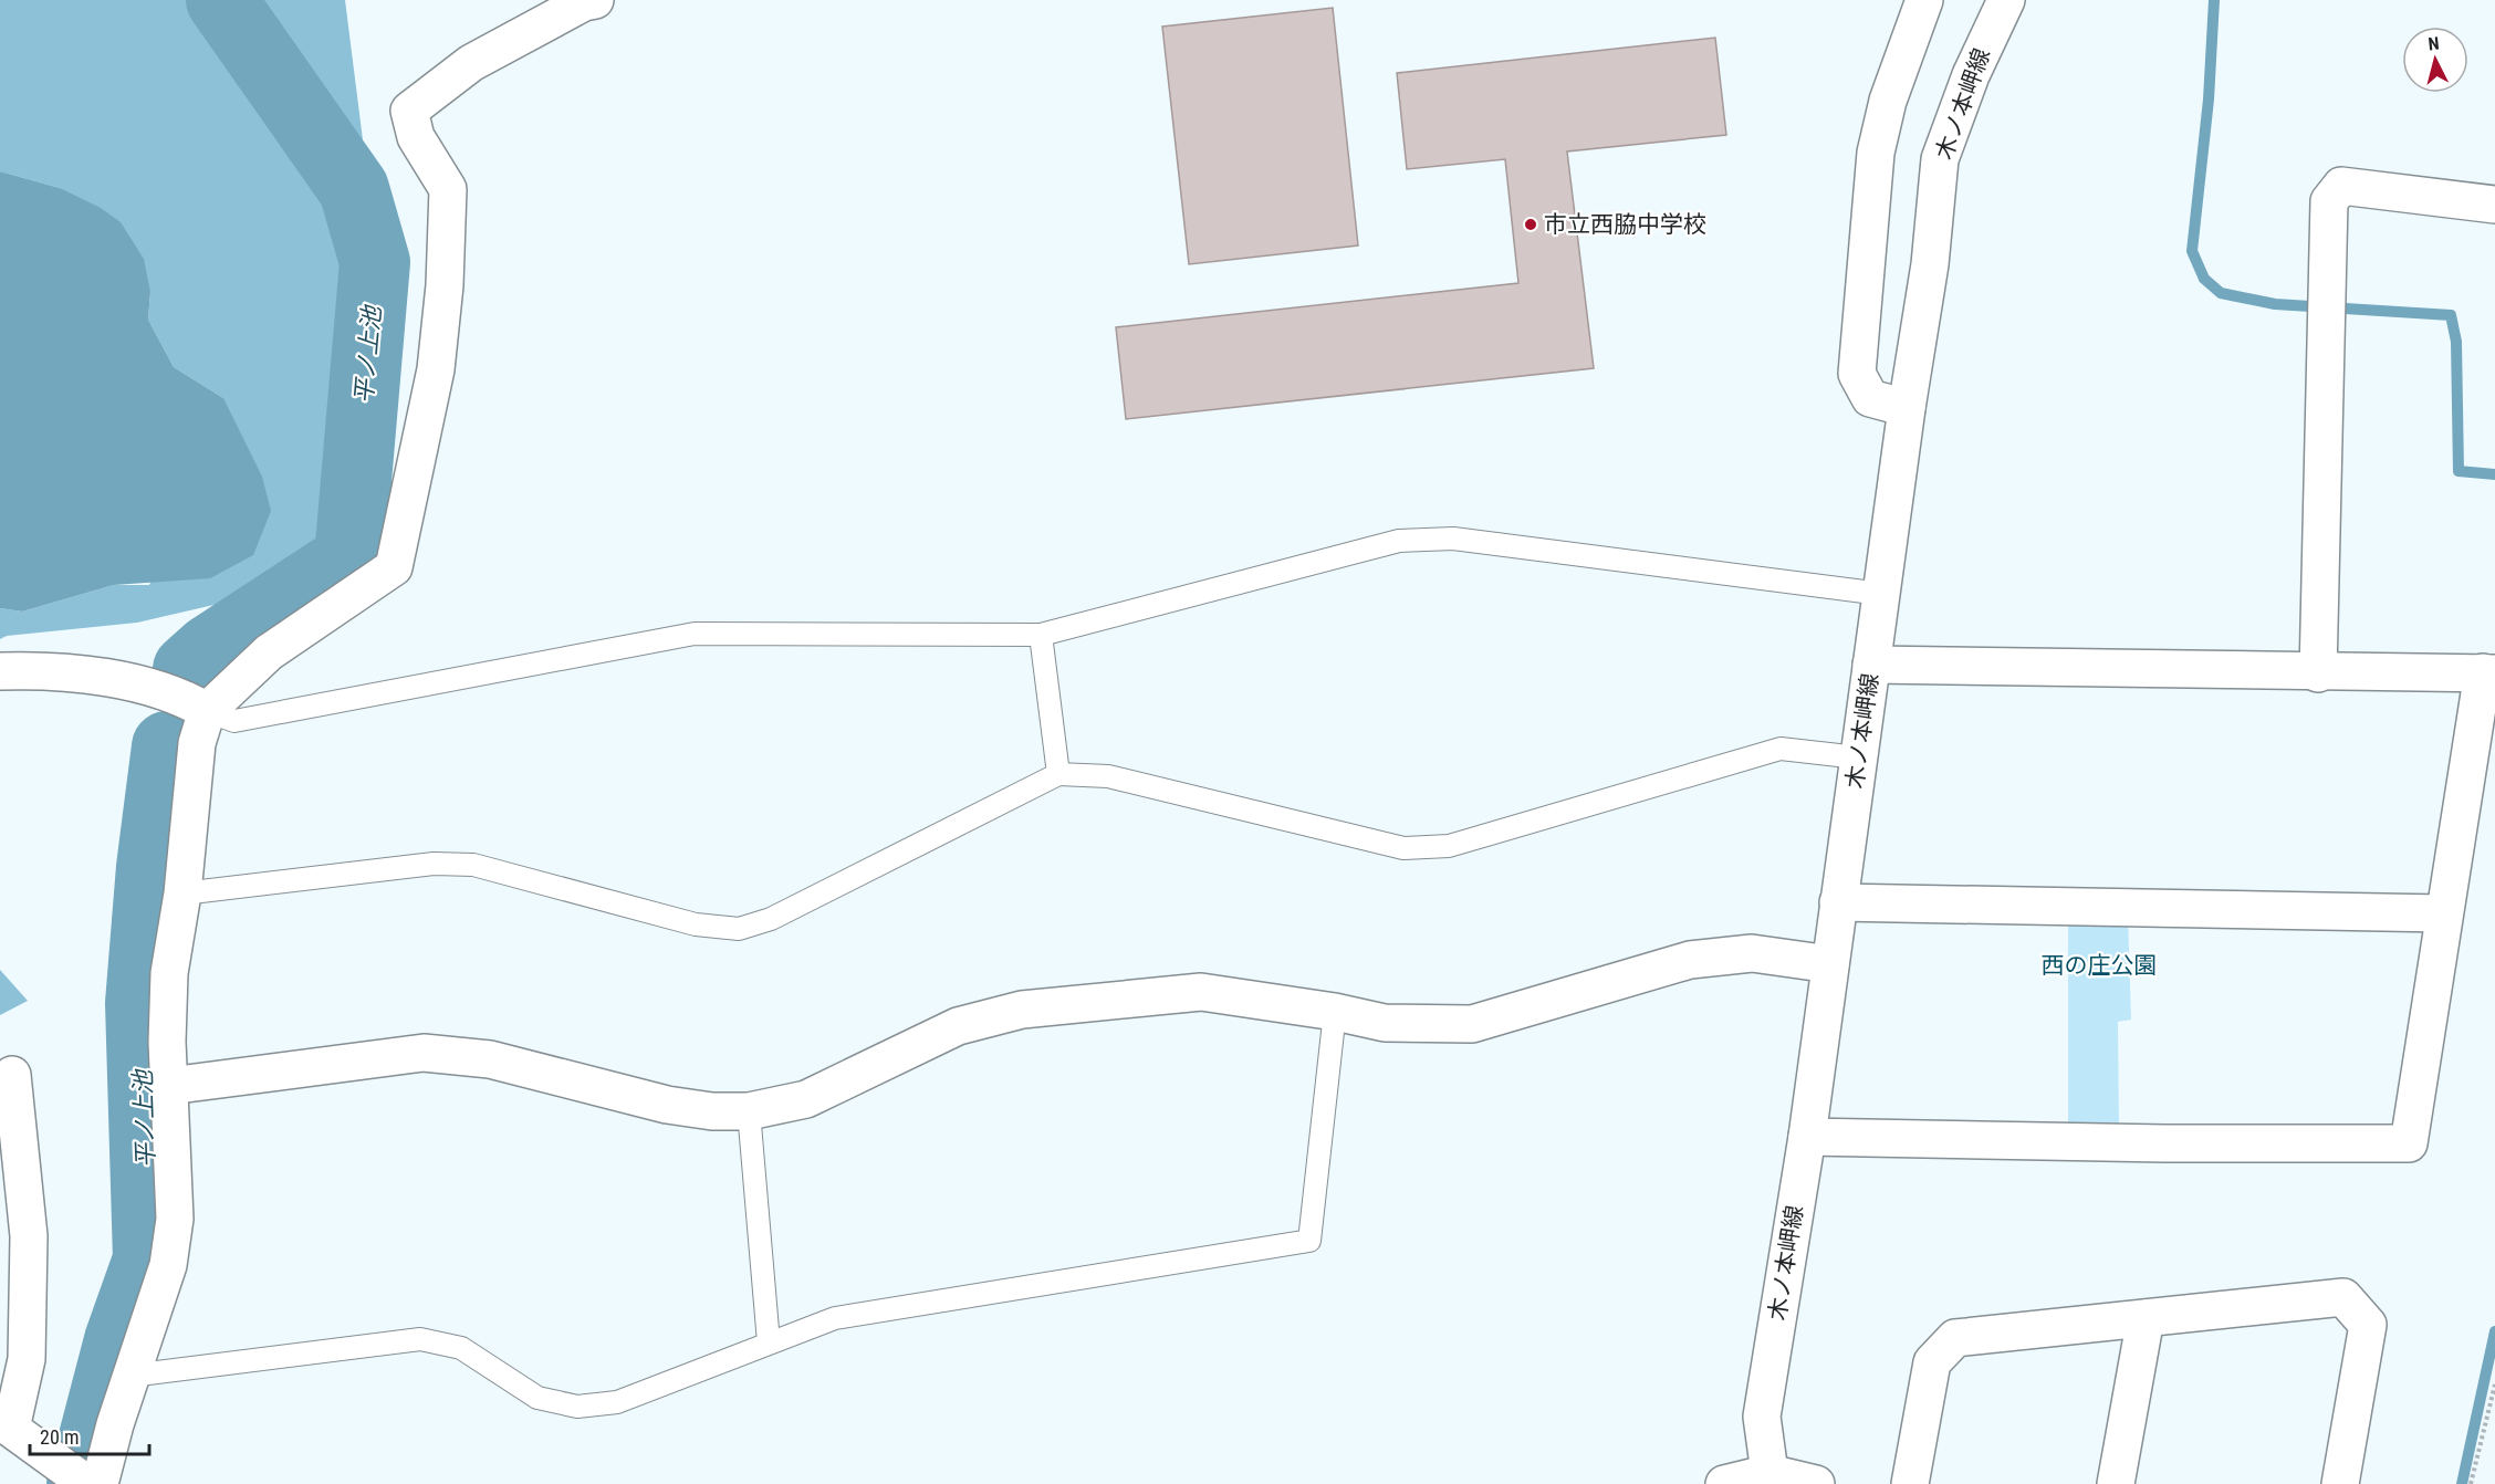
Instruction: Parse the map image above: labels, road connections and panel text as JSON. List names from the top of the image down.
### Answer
{
  "streets": {
    "street": ["木ノ本岬線"]
  },
  "water": ["平ノ上池"],
  "parks": ["西の庄公園"],
  "places": ["市立西脇中学校"],
  "scale_bar": "20 m",
  "north": "top"
}
